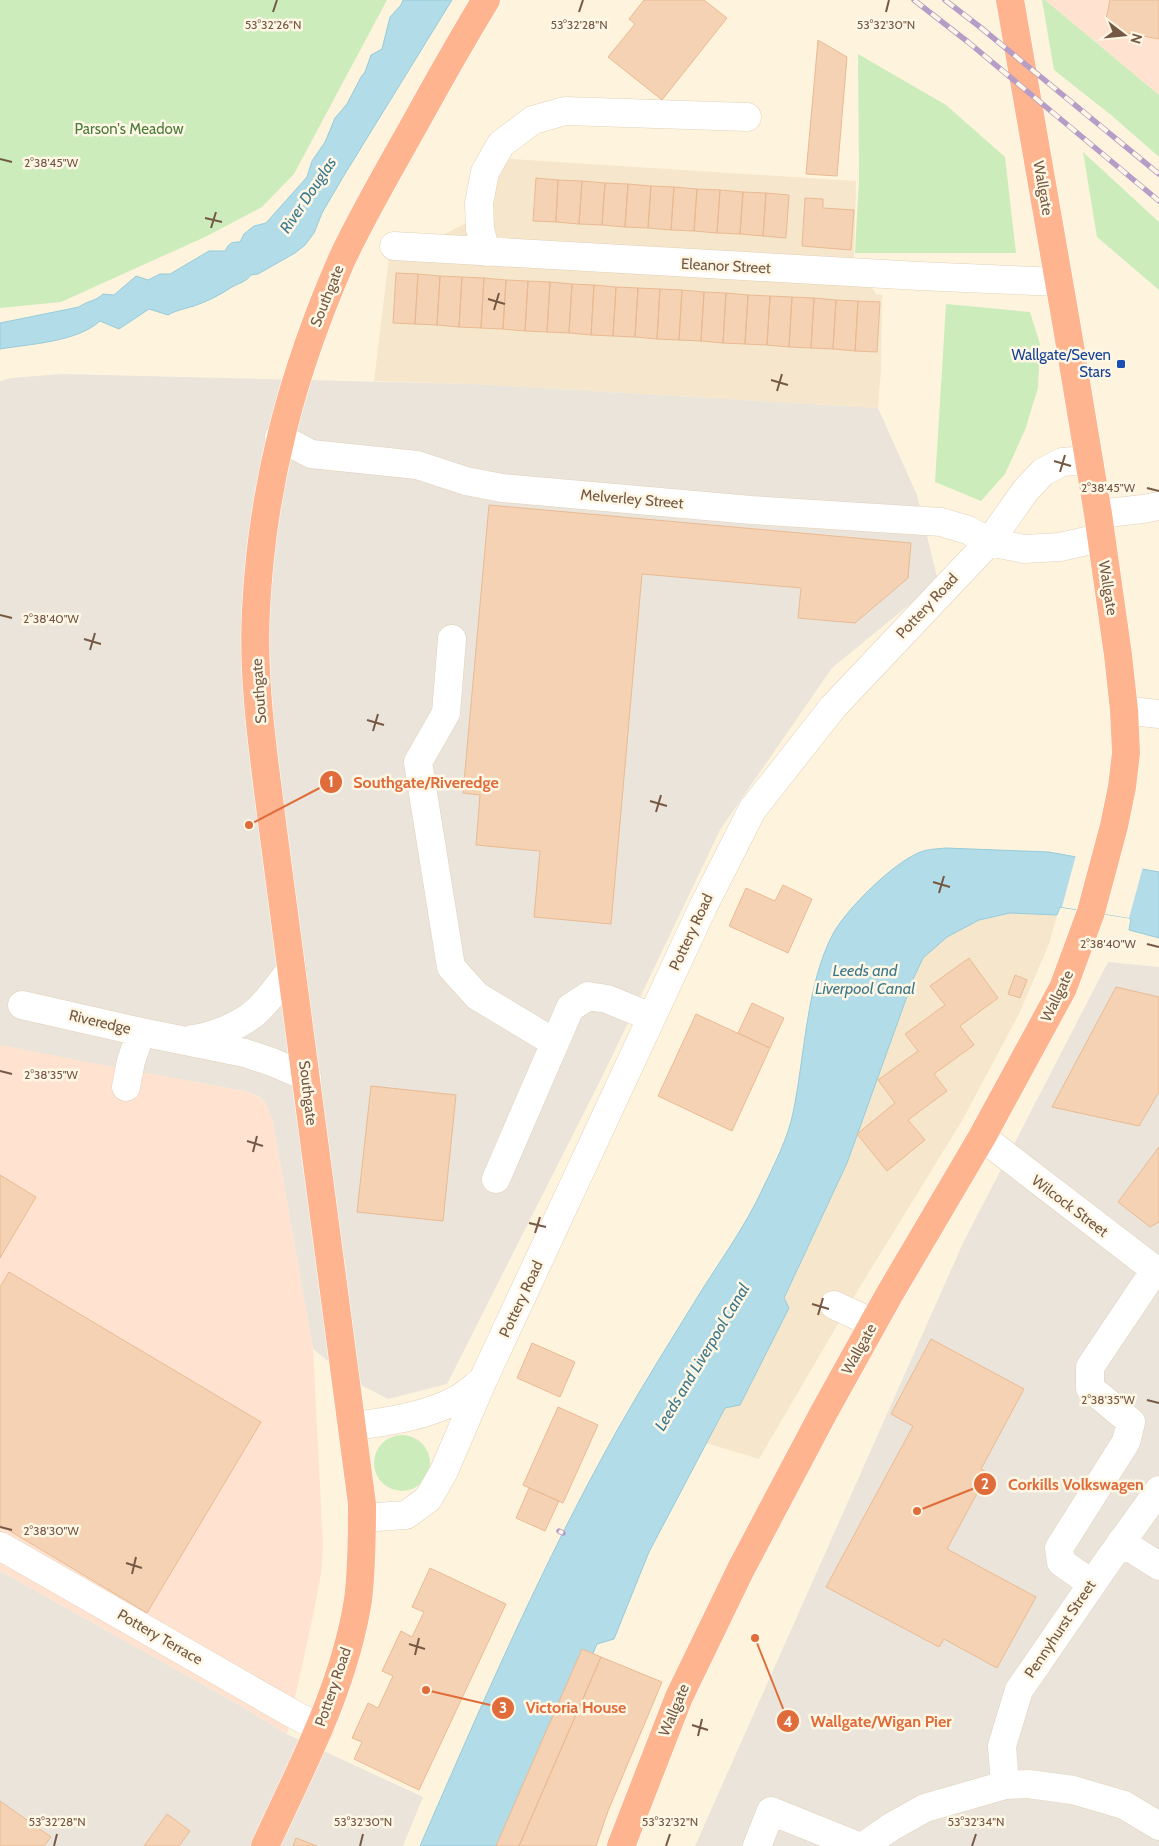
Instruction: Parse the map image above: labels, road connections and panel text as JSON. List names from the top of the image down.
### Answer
{
  "streets": {
    "highway": ["Wallgate", "Southgate", "Pottery Road"],
    "street": [
      "Eleanor Street",
      "Melverley Street",
      "Riveredge",
      "Wilcock Street",
      "Pennyhurst Street",
      "Pottery Terrace"
    ]
  },
  "crossings": [
    ["Wallgate", "Eleanor Street"],
    ["Wallgate", "Pottery Road"],
    ["Wallgate", "Wilcock Street"],
    ["Southgate", "Melverley Street"],
    ["Southgate", "Pottery Road"],
    ["Southgate", "Riveredge"],
    ["Melverley Street", "Pottery Road"],
    ["Pottery Road", "Pottery Terrace"]
  ],
  "water": ["River Douglas", "Leeds and Liverpool Canal"],
  "parks": ["Parson's Meadow"],
  "places": {
    "transit": ["Wallgate/Seven Stars"],
    "other": [
      "Southgate/Riveredge",
      "Corkills Volkswagen",
      "Wallgate/Wigan Pier",
      "Victoria House"
    ]
  },
  "north": "right",
  "coordinates": [
    "53°32'26\"N",
    "53°32'28\"N",
    "53°32'30\"N",
    "2°38'45\"W",
    "2°38'40\"W",
    "2°38'35\"W",
    "2°38'30\"W",
    "53°32'32\"N",
    "53°32'34\"N"
  ]
}
